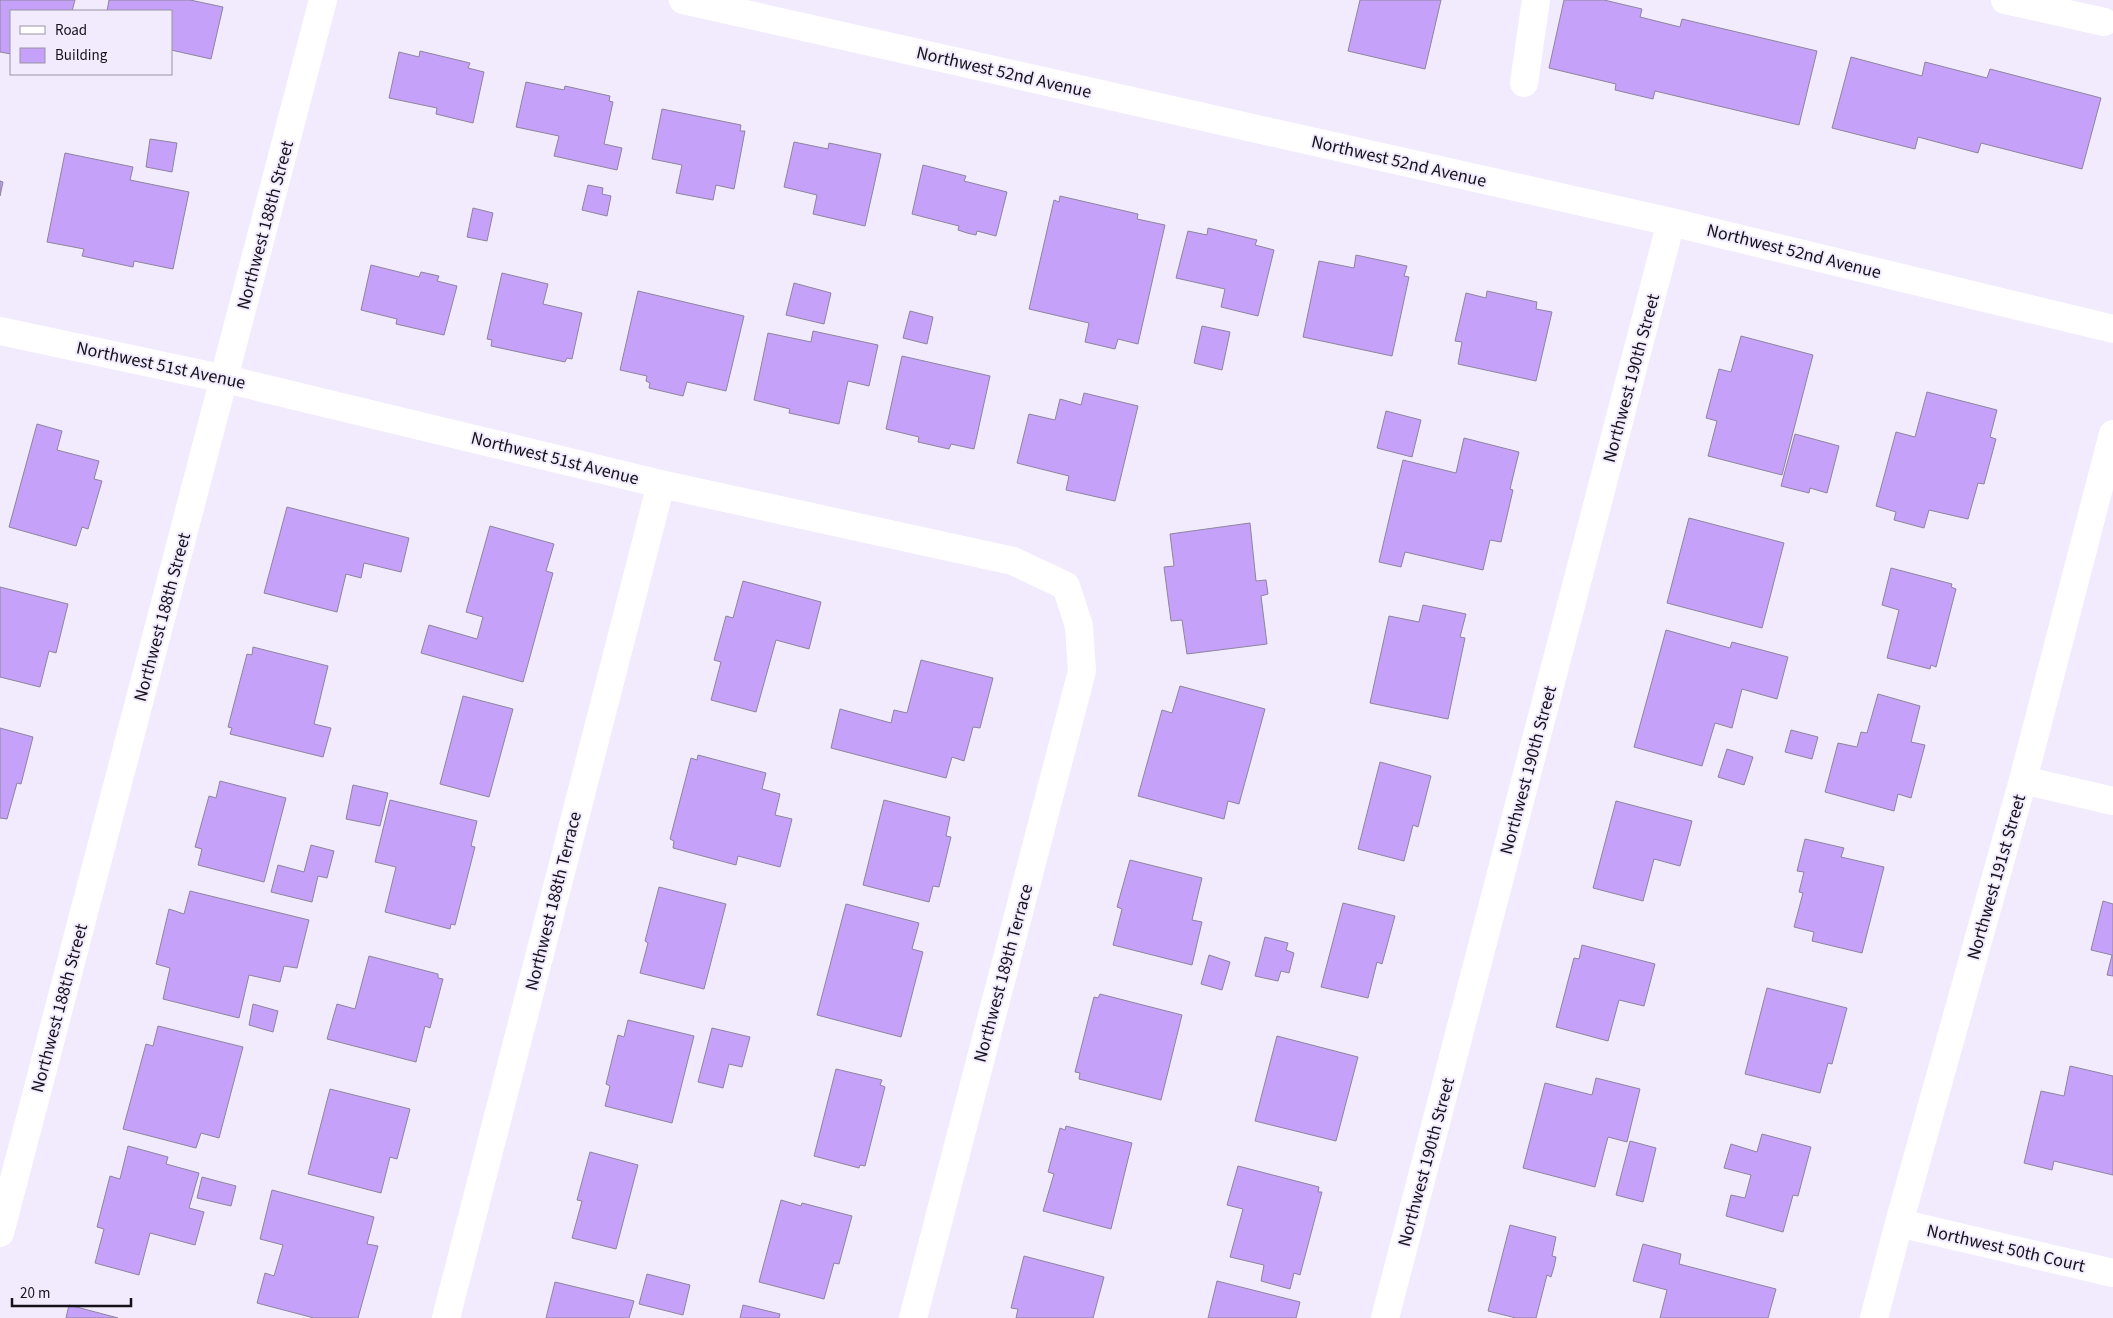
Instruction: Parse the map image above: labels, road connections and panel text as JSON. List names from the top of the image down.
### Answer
{
  "streets": {
    "street": [
      "Northwest 52nd Avenue",
      "Northwest 188th Street",
      "Northwest 51st Avenue",
      "Northwest 190th Street",
      "Northwest 191st Street",
      "Northwest 188th Terrace",
      "Northwest 189th Terrace",
      "Northwest 50th Court"
    ]
  },
  "crossings": [
    ["Northwest 52nd Avenue", "Northwest 190th Street"],
    ["Northwest 188th Street", "Northwest 51st Avenue"],
    ["Northwest 51st Avenue", "Northwest 188th Terrace"],
    ["Northwest 51st Avenue", "Northwest 189th Terrace"],
    ["Northwest 191st Street", "Northwest 50th Court"]
  ],
  "legend": ["Road", "Building"],
  "scale_bar": "20 m"
}
